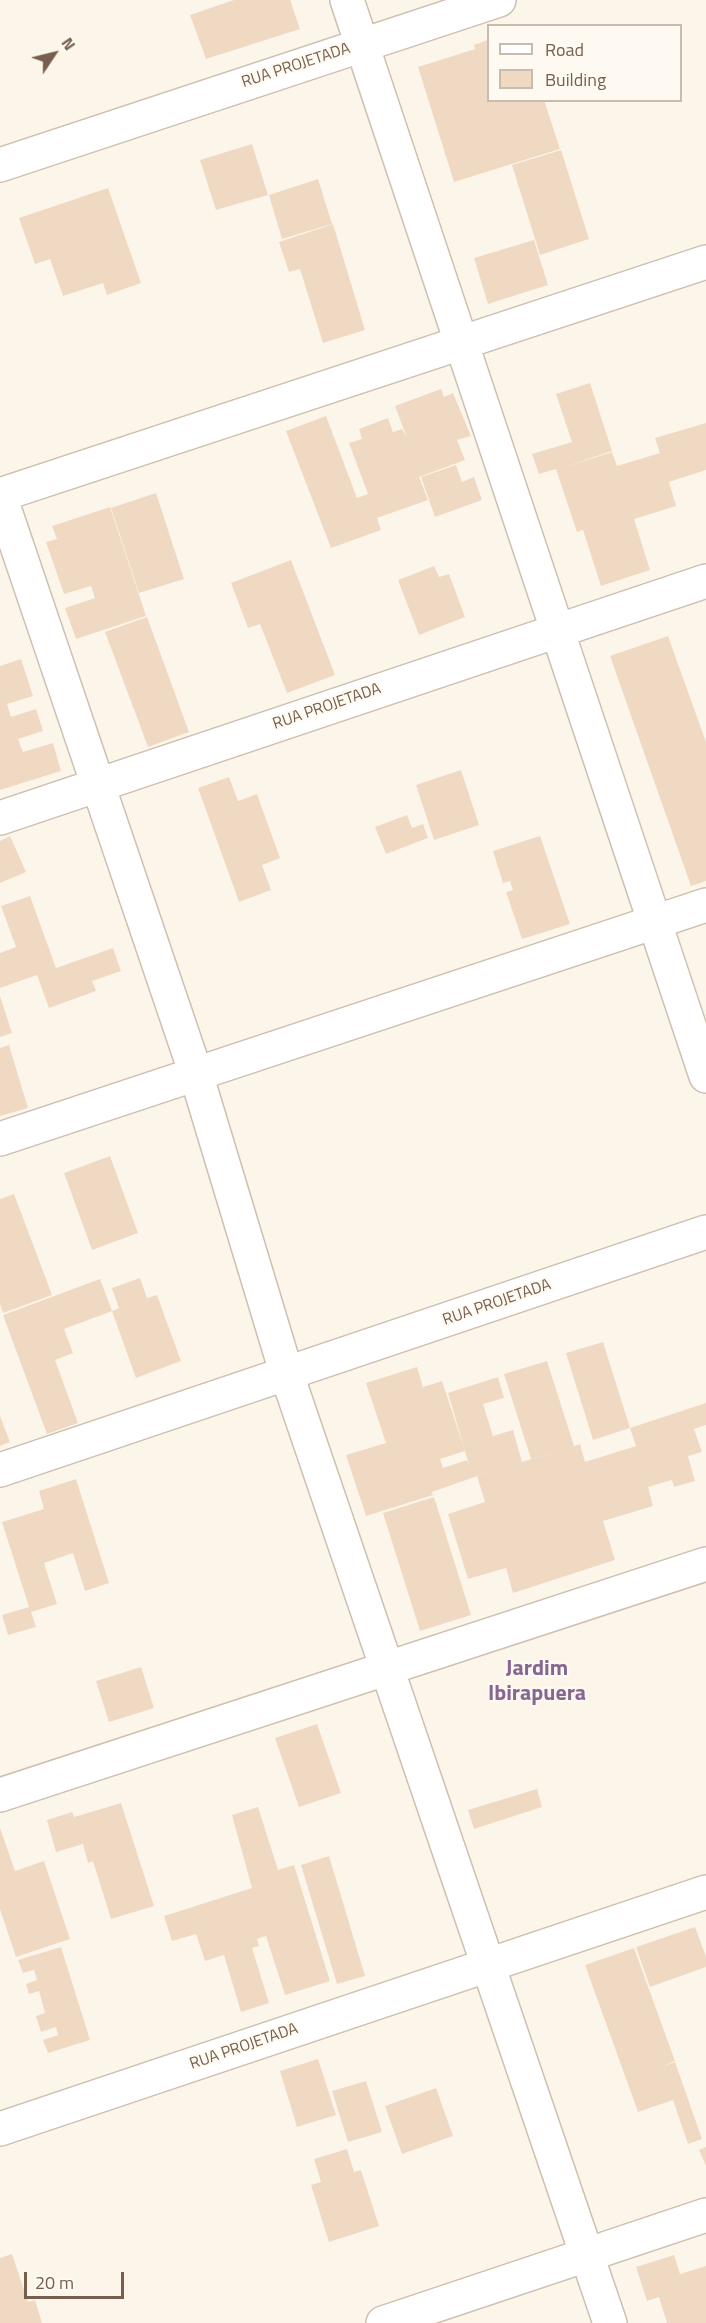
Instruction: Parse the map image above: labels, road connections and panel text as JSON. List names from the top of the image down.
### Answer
{
  "streets": {
    "street": ["RUA PROJETADA"]
  },
  "districts": ["Jardim Ibirapuera"],
  "legend": ["Road", "Building"],
  "scale_bar": "20 m",
  "north": "top right"
}
